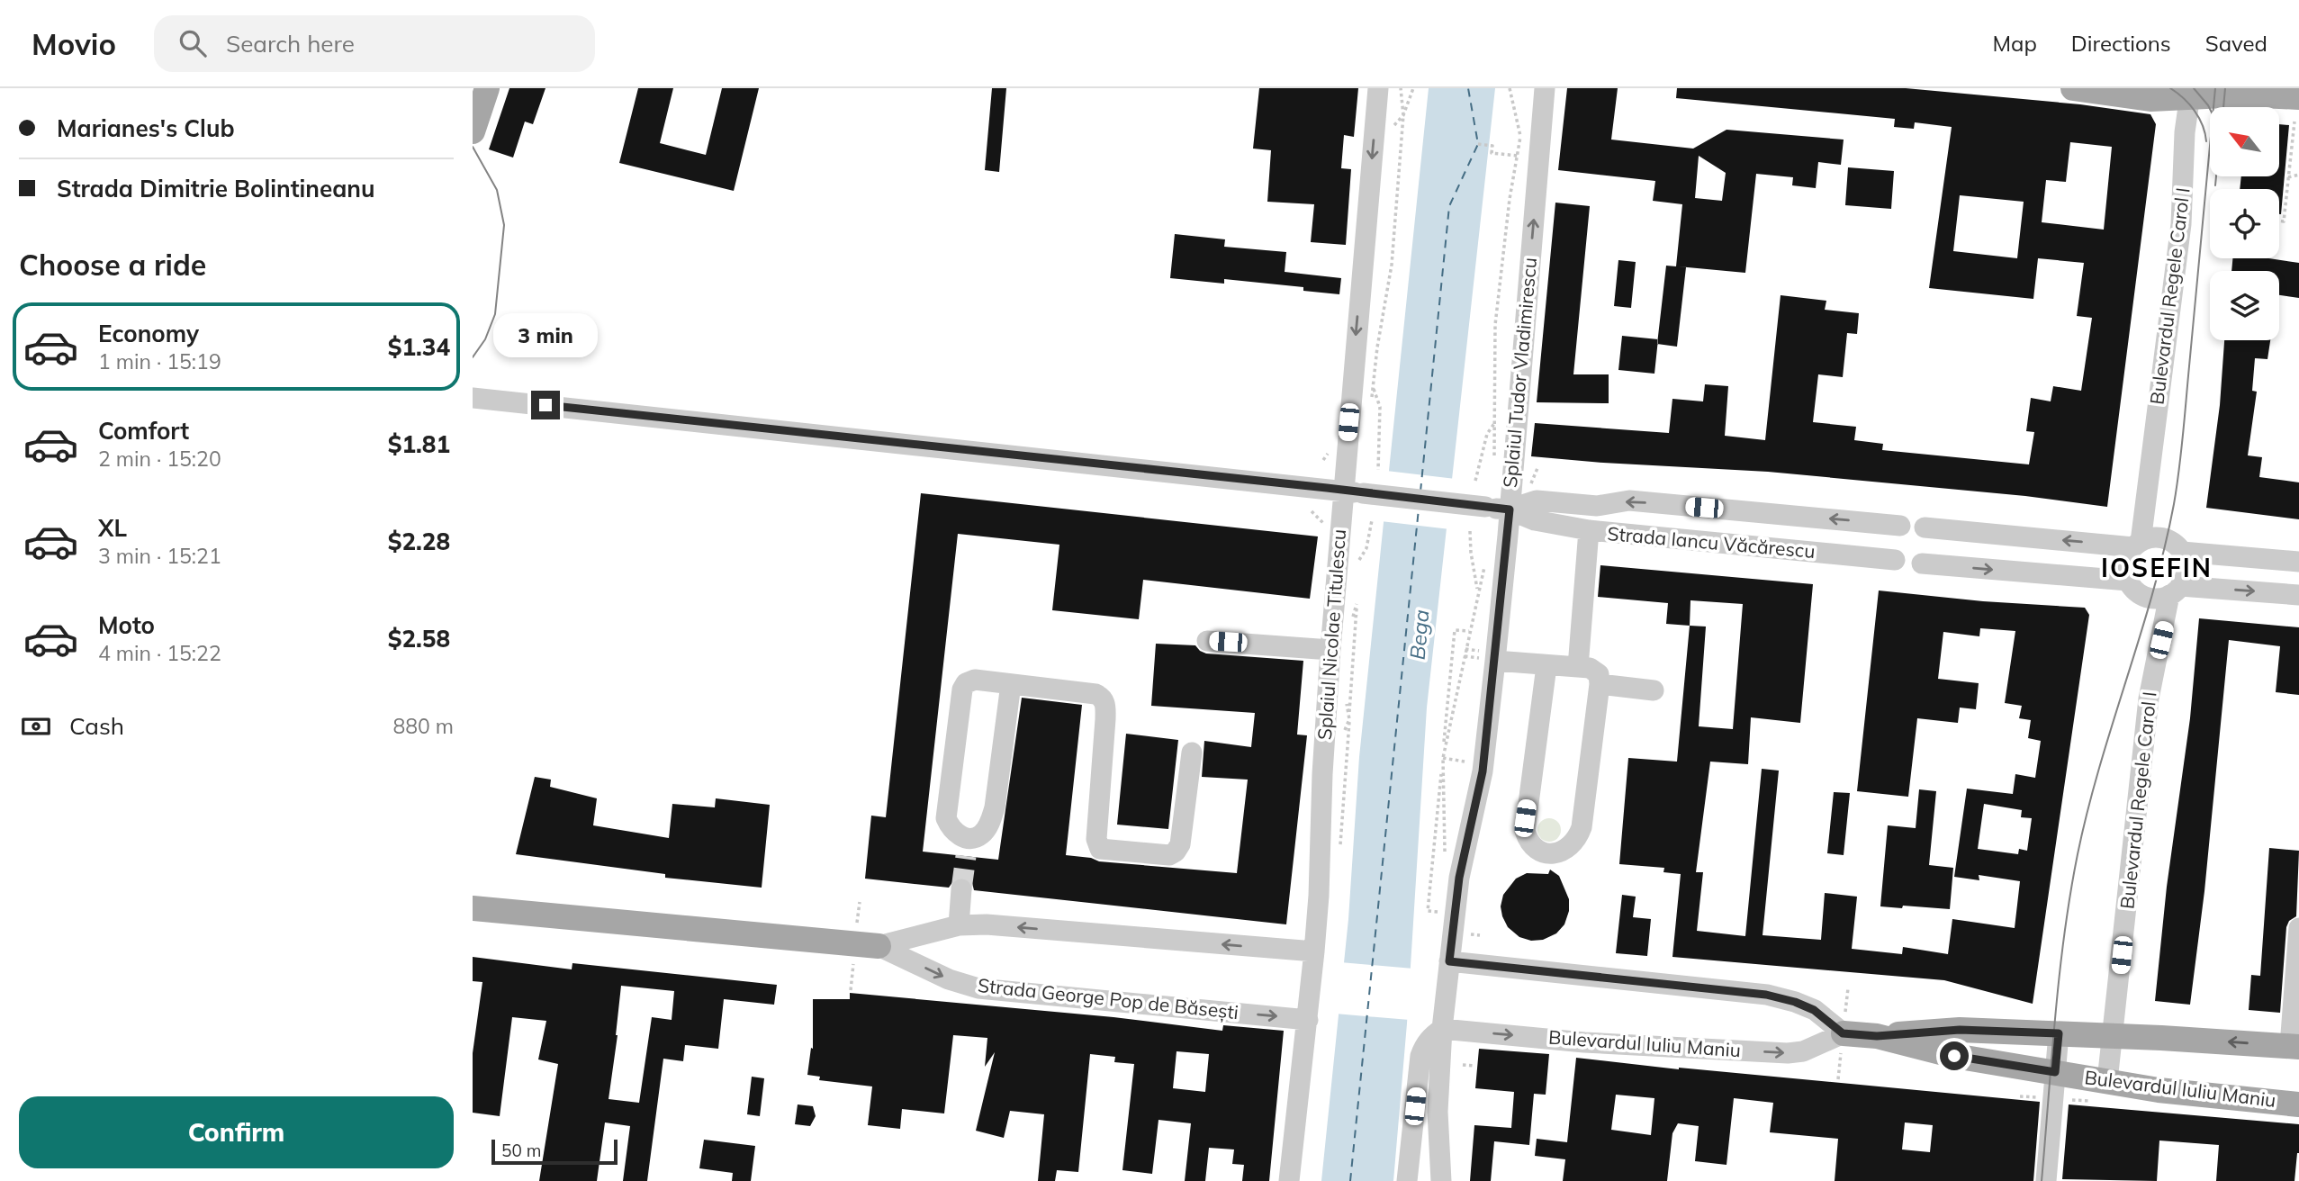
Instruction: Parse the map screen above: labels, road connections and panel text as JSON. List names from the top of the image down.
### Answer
{
  "streets": {
    "main road": ["Strada George Pop de Băsești", "Bulevardul Iuliu Maniu"],
    "street": [
      "Bulevardul Regele Carol I",
      "Splaiul Tudor Vladimirescu",
      "Strada Iancu Văcărescu",
      "Splaiul Nicolae Titulescu"
    ]
  },
  "crossings": [
    ["Bulevardul Regele Carol I", "Bulevardul Iuliu Maniu"],
    ["Splaiul Tudor Vladimirescu", "Strada Iancu Văcărescu"],
    ["Splaiul Tudor Vladimirescu", "Bulevardul Iuliu Maniu"],
    ["Splaiul Nicolae Titulescu", "Strada George Pop de Băsești"]
  ],
  "one_way": ["Splaiul Tudor Vladimirescu", "Splaiul Nicolae Titulescu"],
  "districts": ["IOSEFIN"],
  "water": ["Bega"],
  "scale_bar": "50 m",
  "north": "top left",
  "page": {
    "header": "Movio",
    "search": "Search here",
    "nav": ["Map", "Directions", "Saved"],
    "banner": ["Marianes's Club", "Strada Dimitrie Bolintineanu"],
    "heading": "Choose a ride",
    "list": [
      {
        "name": "Economy",
        "note": "1 min · 15:19",
        "value": "$1.34"
      },
      {
        "name": "Comfort",
        "note": "2 min · 15:20",
        "value": "$1.81"
      },
      {
        "name": "XL",
        "note": "3 min · 15:21",
        "value": "$2.28"
      },
      {
        "name": "Moto",
        "note": "4 min · 15:22",
        "value": "$2.58"
      }
    ],
    "bubble": "3 min",
    "pay": ["Cash", "880 m"],
    "buttons": "Confirm",
    "scale": "50 m"
  }
}
